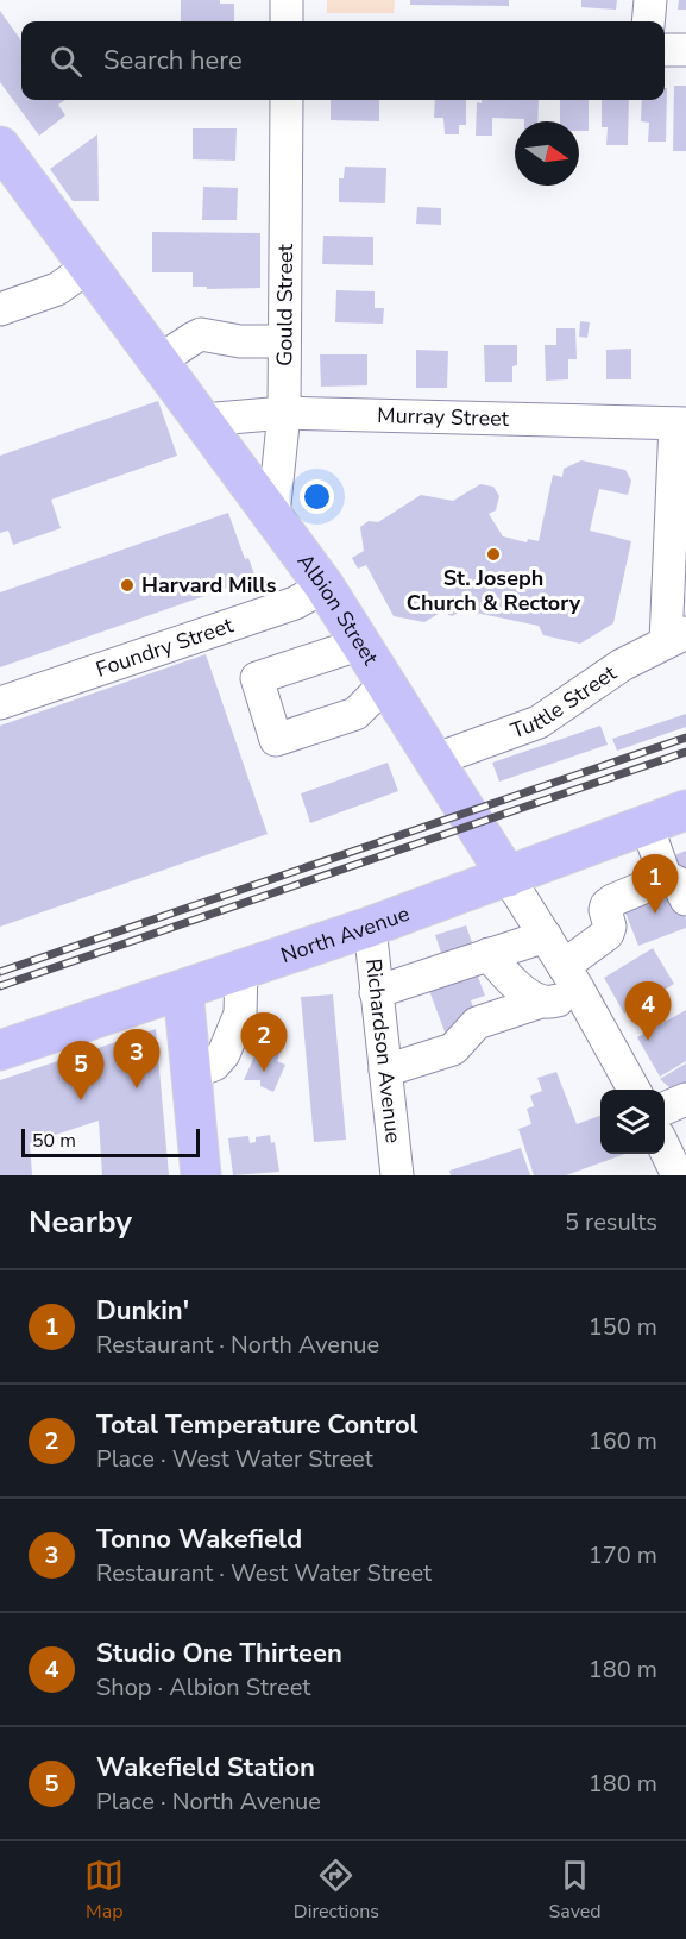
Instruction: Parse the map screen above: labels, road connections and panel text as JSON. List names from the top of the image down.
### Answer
{
  "streets": {
    "main road": ["Albion Street", "North Avenue"],
    "street": [
      "Gould Street",
      "Murray Street",
      "Foundry Street",
      "Tuttle Street",
      "Richardson Avenue"
    ]
  },
  "crossings": [
    ["Gould Street", "Murray Street"],
    ["Gould Street", "Albion Street"],
    ["Murray Street", "Albion Street"],
    ["Albion Street", "Foundry Street"],
    ["Albion Street", "Tuttle Street"],
    ["Albion Street", "North Avenue"],
    ["North Avenue", "Richardson Avenue"]
  ],
  "places": ["St. Joseph Church & Rectory", "Harvard Mills"],
  "scale_bar": "50 m",
  "north": "right",
  "page": {
    "search": "Search here",
    "pins": [
      "1",
      "4",
      "2",
      "3",
      "5"
    ],
    "scale": "50 m",
    "heading": ["Nearby", "5 results"],
    "list": [
      {
        "mark": "1",
        "name": "Dunkin'",
        "note": "Restaurant · North Avenue",
        "value": "150 m"
      },
      {
        "mark": "2",
        "name": "Total Temperature Control",
        "note": "Place · West Water Street",
        "value": "160 m"
      },
      {
        "mark": "3",
        "name": "Tonno Wakefield",
        "note": "Restaurant · West Water Street",
        "value": "170 m"
      },
      {
        "mark": "4",
        "name": "Studio One Thirteen",
        "note": "Shop · Albion Street",
        "value": "180 m"
      },
      {
        "mark": "5",
        "name": "Wakefield Station",
        "note": "Place · North Avenue",
        "value": "180 m"
      }
    ],
    "nav": ["Map", "Directions", "Saved"]
  }
}
